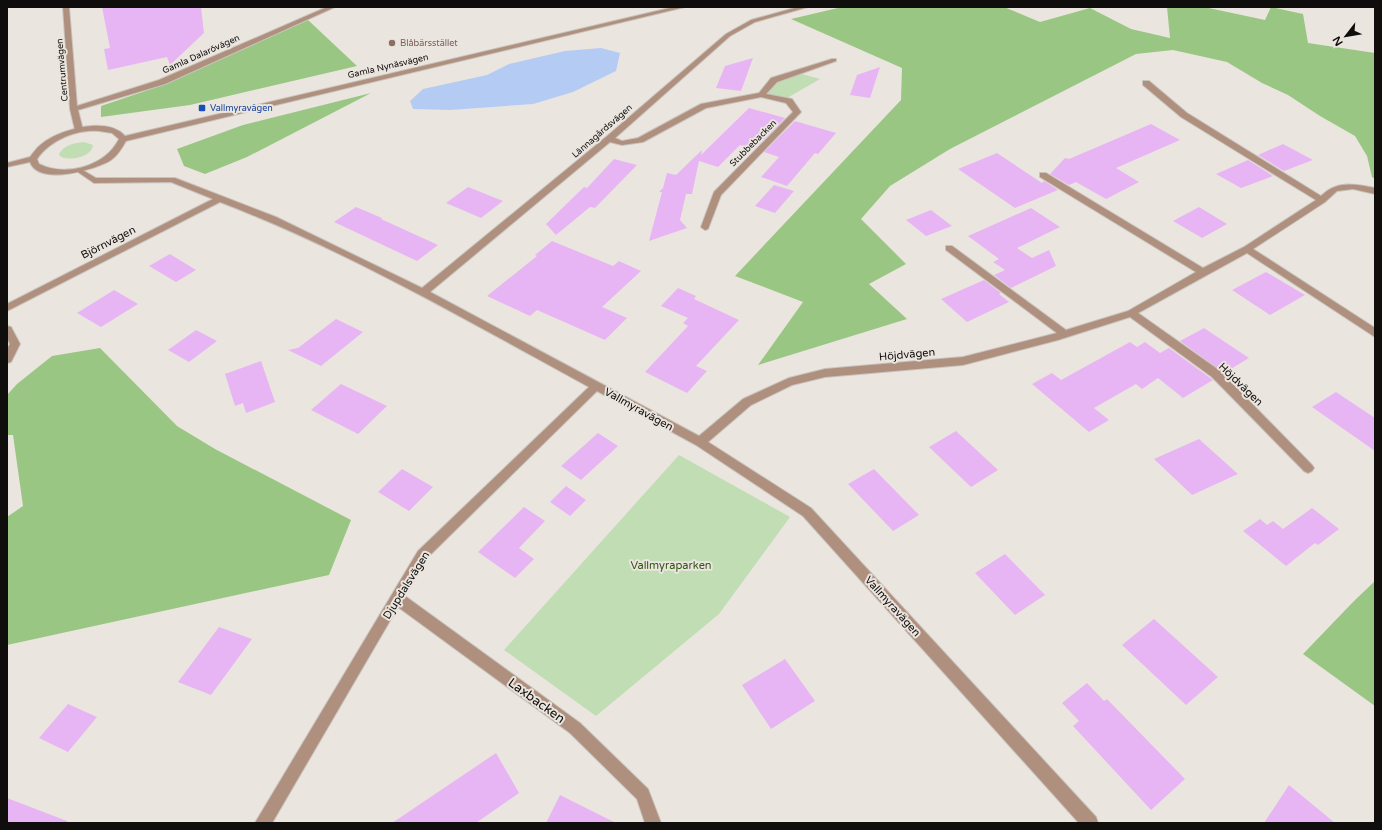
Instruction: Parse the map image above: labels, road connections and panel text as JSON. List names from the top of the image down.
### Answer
{
  "streets": {
    "street": [
      "Gamla Dalarövägen",
      "Gamla Nynäsvägen",
      "Centrumvägen",
      "Lännagårdsvägen",
      "Stubbebacken",
      "Björnvägen",
      "Höjdvägen",
      "Vallmyravägen",
      "Djupdalsvägen",
      "Laxbacken"
    ]
  },
  "crossings": [
    ["Gamla Dalarövägen", "Centrumvägen"],
    ["Lännagårdsvägen", "Stubbebacken"],
    ["Lännagårdsvägen", "Vallmyravägen"],
    ["Björnvägen", "Vallmyravägen"],
    ["Höjdvägen", "Vallmyravägen"],
    ["Vallmyravägen", "Djupdalsvägen"],
    ["Djupdalsvägen", "Laxbacken"]
  ],
  "parks": ["Vallmyraparken"],
  "places": {
    "other": ["Blåbärsstället"],
    "transit": ["Vallmyravägen"]
  },
  "north": "bottom left"
}
